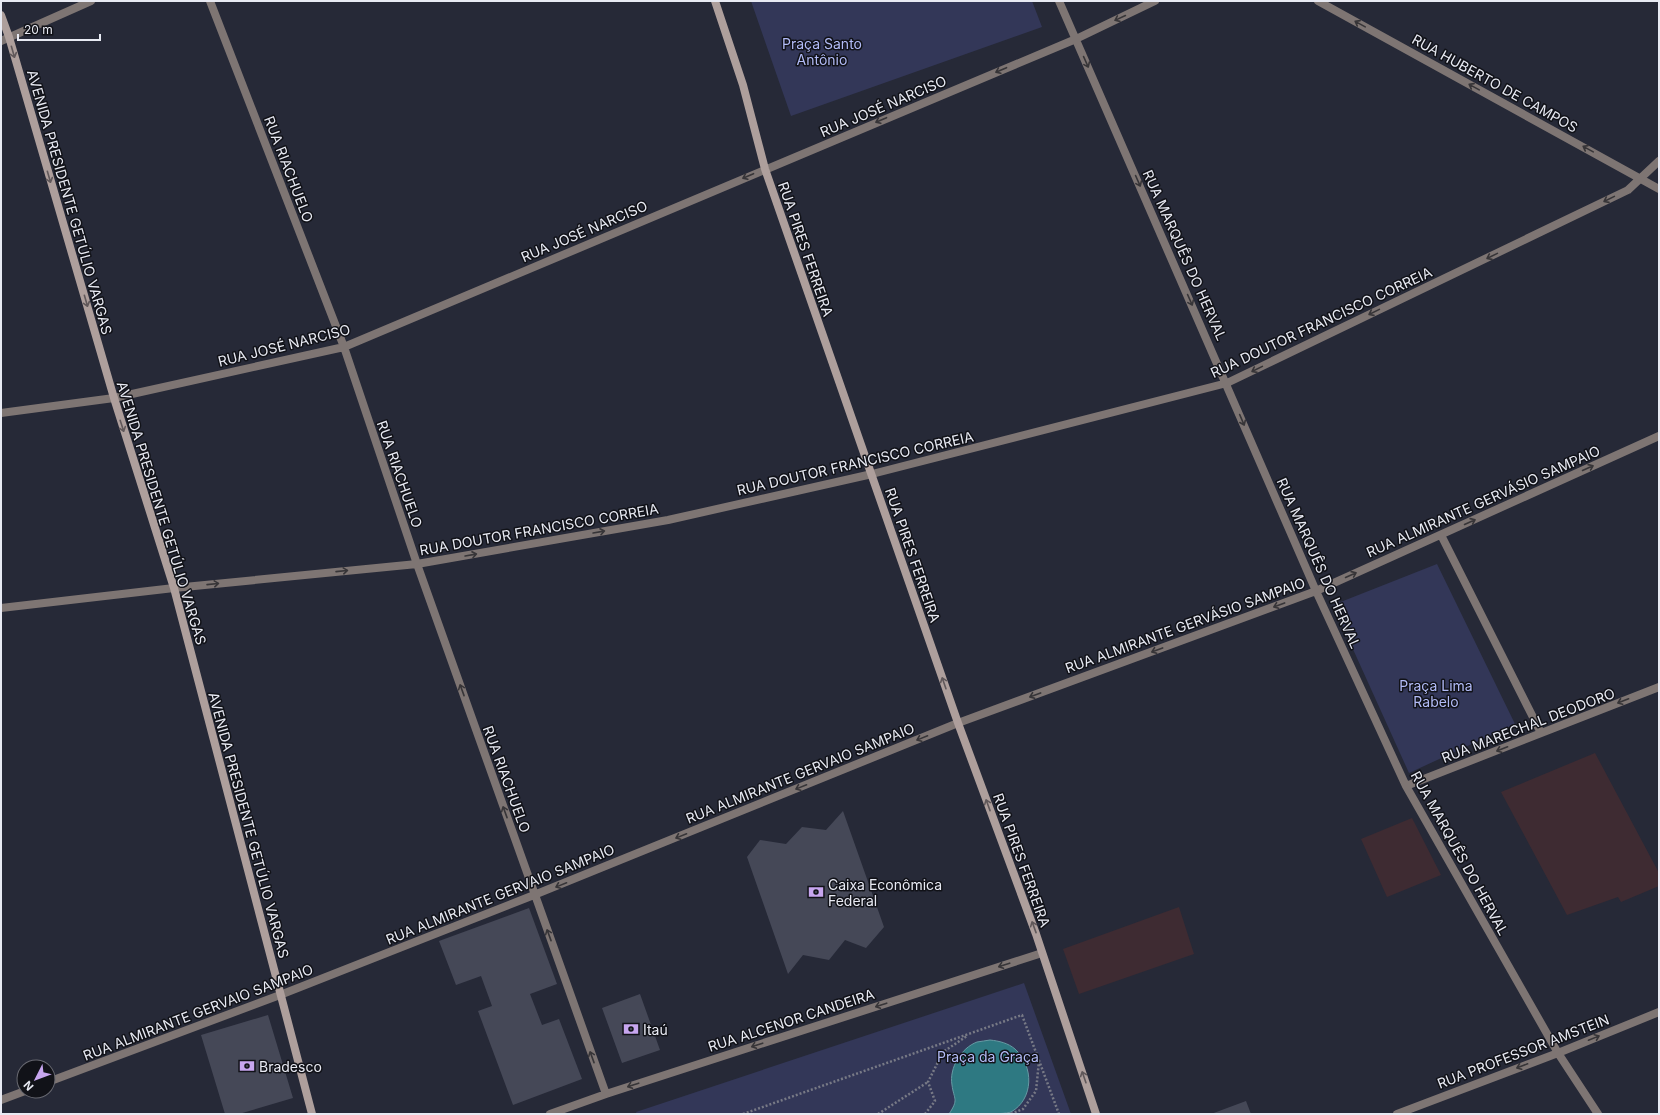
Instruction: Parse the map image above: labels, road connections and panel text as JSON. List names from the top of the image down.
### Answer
{
  "streets": {
    "main road": ["AVENIDA PRESIDENTE GETÚLIO VARGAS", "RUA PIRES FERREIRA"],
    "street": [
      "RUA HUBERTO DE CAMPOS",
      "RUA JOSÉ NARCISO",
      "RUA RIACHUELO",
      "RUA MARQUÊS DO HERVAL",
      "RUA DOUTOR FRANCISCO CORREIA",
      "RUA ALMIRANTE GERVÁSIO SAMPAIO",
      "RUA MARECHAL DEODORO",
      "RUA ALMIRANTE GERVAIO SAMPAIO",
      "RUA ALCENOR CANDEIRA",
      "RUA PROFESSOR AMSTEIN"
    ]
  },
  "crossings": [
    ["RUA HUBERTO DE CAMPOS", "RUA DOUTOR FRANCISCO CORREIA"],
    ["RUA JOSÉ NARCISO", "RUA RIACHUELO"],
    ["RUA JOSÉ NARCISO", "AVENIDA PRESIDENTE GETÚLIO VARGAS"],
    ["RUA JOSÉ NARCISO", "RUA PIRES FERREIRA"],
    ["RUA JOSÉ NARCISO", "RUA MARQUÊS DO HERVAL"],
    ["RUA RIACHUELO", "RUA DOUTOR FRANCISCO CORREIA"],
    ["RUA RIACHUELO", "RUA ALMIRANTE GERVAIO SAMPAIO"],
    ["RUA RIACHUELO", "RUA ALCENOR CANDEIRA"],
    ["AVENIDA PRESIDENTE GETÚLIO VARGAS", "RUA DOUTOR FRANCISCO CORREIA"],
    ["AVENIDA PRESIDENTE GETÚLIO VARGAS", "RUA ALMIRANTE GERVAIO SAMPAIO"],
    ["RUA PIRES FERREIRA", "RUA DOUTOR FRANCISCO CORREIA"],
    ["RUA PIRES FERREIRA", "RUA ALMIRANTE GERVÁSIO SAMPAIO"],
    ["RUA PIRES FERREIRA", "RUA ALMIRANTE GERVAIO SAMPAIO"],
    ["RUA PIRES FERREIRA", "RUA ALCENOR CANDEIRA"],
    ["RUA MARQUÊS DO HERVAL", "RUA DOUTOR FRANCISCO CORREIA"],
    ["RUA MARQUÊS DO HERVAL", "RUA ALMIRANTE GERVÁSIO SAMPAIO"],
    ["RUA MARQUÊS DO HERVAL", "RUA MARECHAL DEODORO"],
    ["RUA MARQUÊS DO HERVAL", "RUA PROFESSOR AMSTEIN"],
    ["RUA ALMIRANTE GERVÁSIO SAMPAIO", "RUA ALMIRANTE GERVAIO SAMPAIO"]
  ],
  "one_way": [
    "RUA HUBERTO DE CAMPOS",
    "RUA JOSÉ NARCISO",
    "RUA RIACHUELO",
    "AVENIDA PRESIDENTE GETÚLIO VARGAS",
    "RUA PIRES FERREIRA",
    "RUA MARQUÊS DO HERVAL",
    "RUA MARECHAL DEODORO",
    "RUA ALMIRANTE GERVAIO SAMPAIO",
    "RUA ALCENOR CANDEIRA"
  ],
  "parks": ["Praça Santo Antônio", "Praça Lima Rabelo", "Praça da Graça"],
  "places": {
    "bank": ["Caixa Econômica Federal", "Itaú", "Bradesco"]
  },
  "scale_bar": "20 m",
  "north": "bottom left"
}
